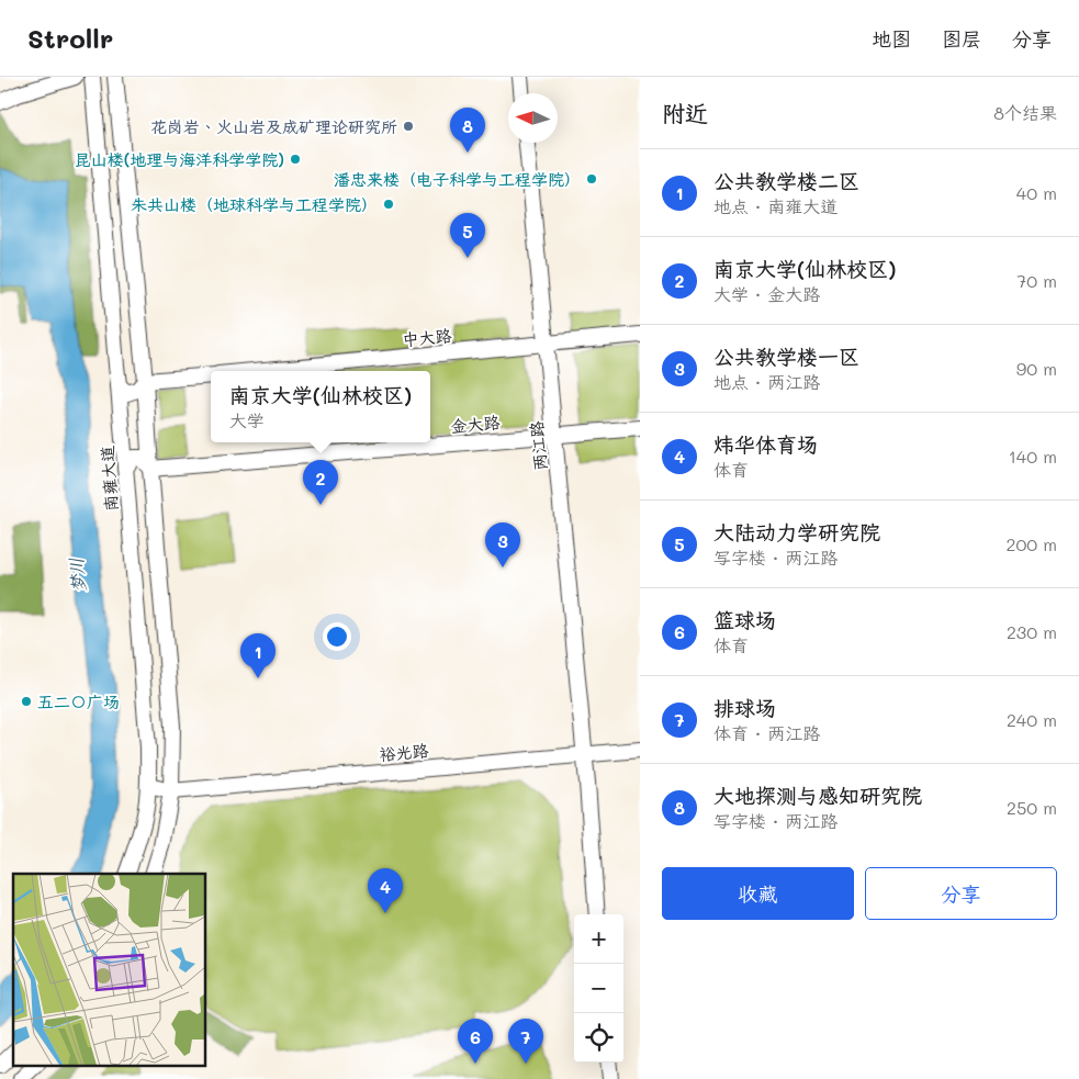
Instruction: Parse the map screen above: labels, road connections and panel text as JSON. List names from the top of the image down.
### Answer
{
  "streets": {
    "street": [
      "中大路",
      "金大路",
      "两江路",
      "南雍大道",
      "裕光路"
    ]
  },
  "crossings": [
    ["中大路", "两江路"],
    ["中大路", "南雍大道"],
    ["金大路", "两江路"],
    ["金大路", "南雍大道"],
    ["两江路", "裕光路"],
    ["南雍大道", "裕光路"]
  ],
  "water": ["梦川"],
  "places": [
    "花岗岩、火山岩及成矿理论研究所",
    "昆山楼(地理与海洋科学学院)",
    "潘忠来楼（电子科学与工程学院）",
    "朱共山楼（地球科学与工程学院）",
    "五二〇广场"
  ],
  "north": "left",
  "page": {
    "header": "Strollr",
    "nav": ["地图", "图层", "分享"],
    "heading": ["附近", "8个结果"],
    "pins": [
      "8",
      "5",
      "2",
      "3",
      "1",
      "4",
      "6",
      "7"
    ],
    "list": [
      {
        "mark": "1",
        "name": "公共教学楼二区",
        "note": "地点 · 南雍大道",
        "value": "40 m"
      },
      {
        "mark": "2",
        "name": "南京大学(仙林校区)",
        "note": "大学 · 金大路",
        "value": "70 m"
      },
      {
        "mark": "3",
        "name": "公共教学楼一区",
        "note": "地点 · 两江路",
        "value": "90 m"
      },
      {
        "mark": "4",
        "name": "炜华体育场",
        "note": "体育",
        "value": "140 m"
      },
      {
        "mark": "5",
        "name": "大陆动力学研究院",
        "note": "写字楼 · 两江路",
        "value": "200 m"
      },
      {
        "mark": "6",
        "name": "篮球场",
        "note": "体育",
        "value": "230 m"
      },
      {
        "mark": "7",
        "name": "排球场",
        "note": "体育 · 两江路",
        "value": "240 m"
      },
      {
        "mark": "8",
        "name": "大地探测与感知研究院",
        "note": "写字楼 · 两江路",
        "value": "250 m"
      }
    ],
    "popup": ["南京大学(仙林校区)", "大学"],
    "buttons": ["收藏", "分享"],
    "map_buttons": ["+", "−"]
  }
}
